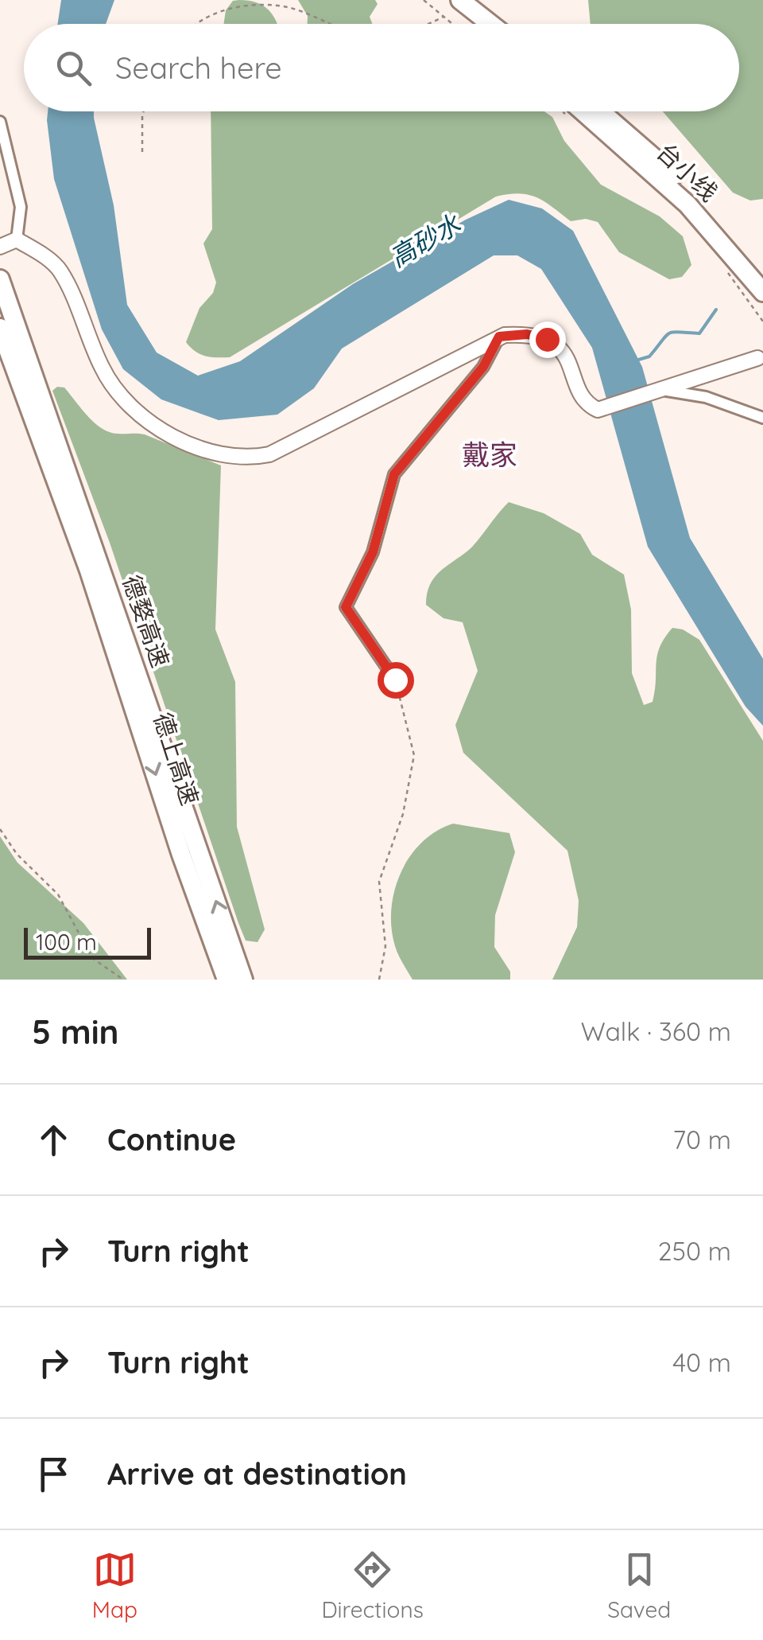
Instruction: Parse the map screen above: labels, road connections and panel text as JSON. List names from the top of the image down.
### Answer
{
  "streets": {
    "highway": ["台小线", "德婺高速", "德上高速"]
  },
  "crossings": [
    ["德婺高速", "德上高速"]
  ],
  "one_way": ["德婺高速", "德上高速"],
  "districts": ["戴家"],
  "water": ["高砂水"],
  "scale_bar": "100 m",
  "page": {
    "search": "Search here",
    "scale": "100 m",
    "heading": ["5 min", "Walk · 360 m"],
    "list": [
      ["Continue", "70 m"],
      ["Turn right", "250 m"],
      ["Turn right", "40 m"],
      "Arrive at destination"
    ],
    "nav": ["Map", "Directions", "Saved"]
  }
}
